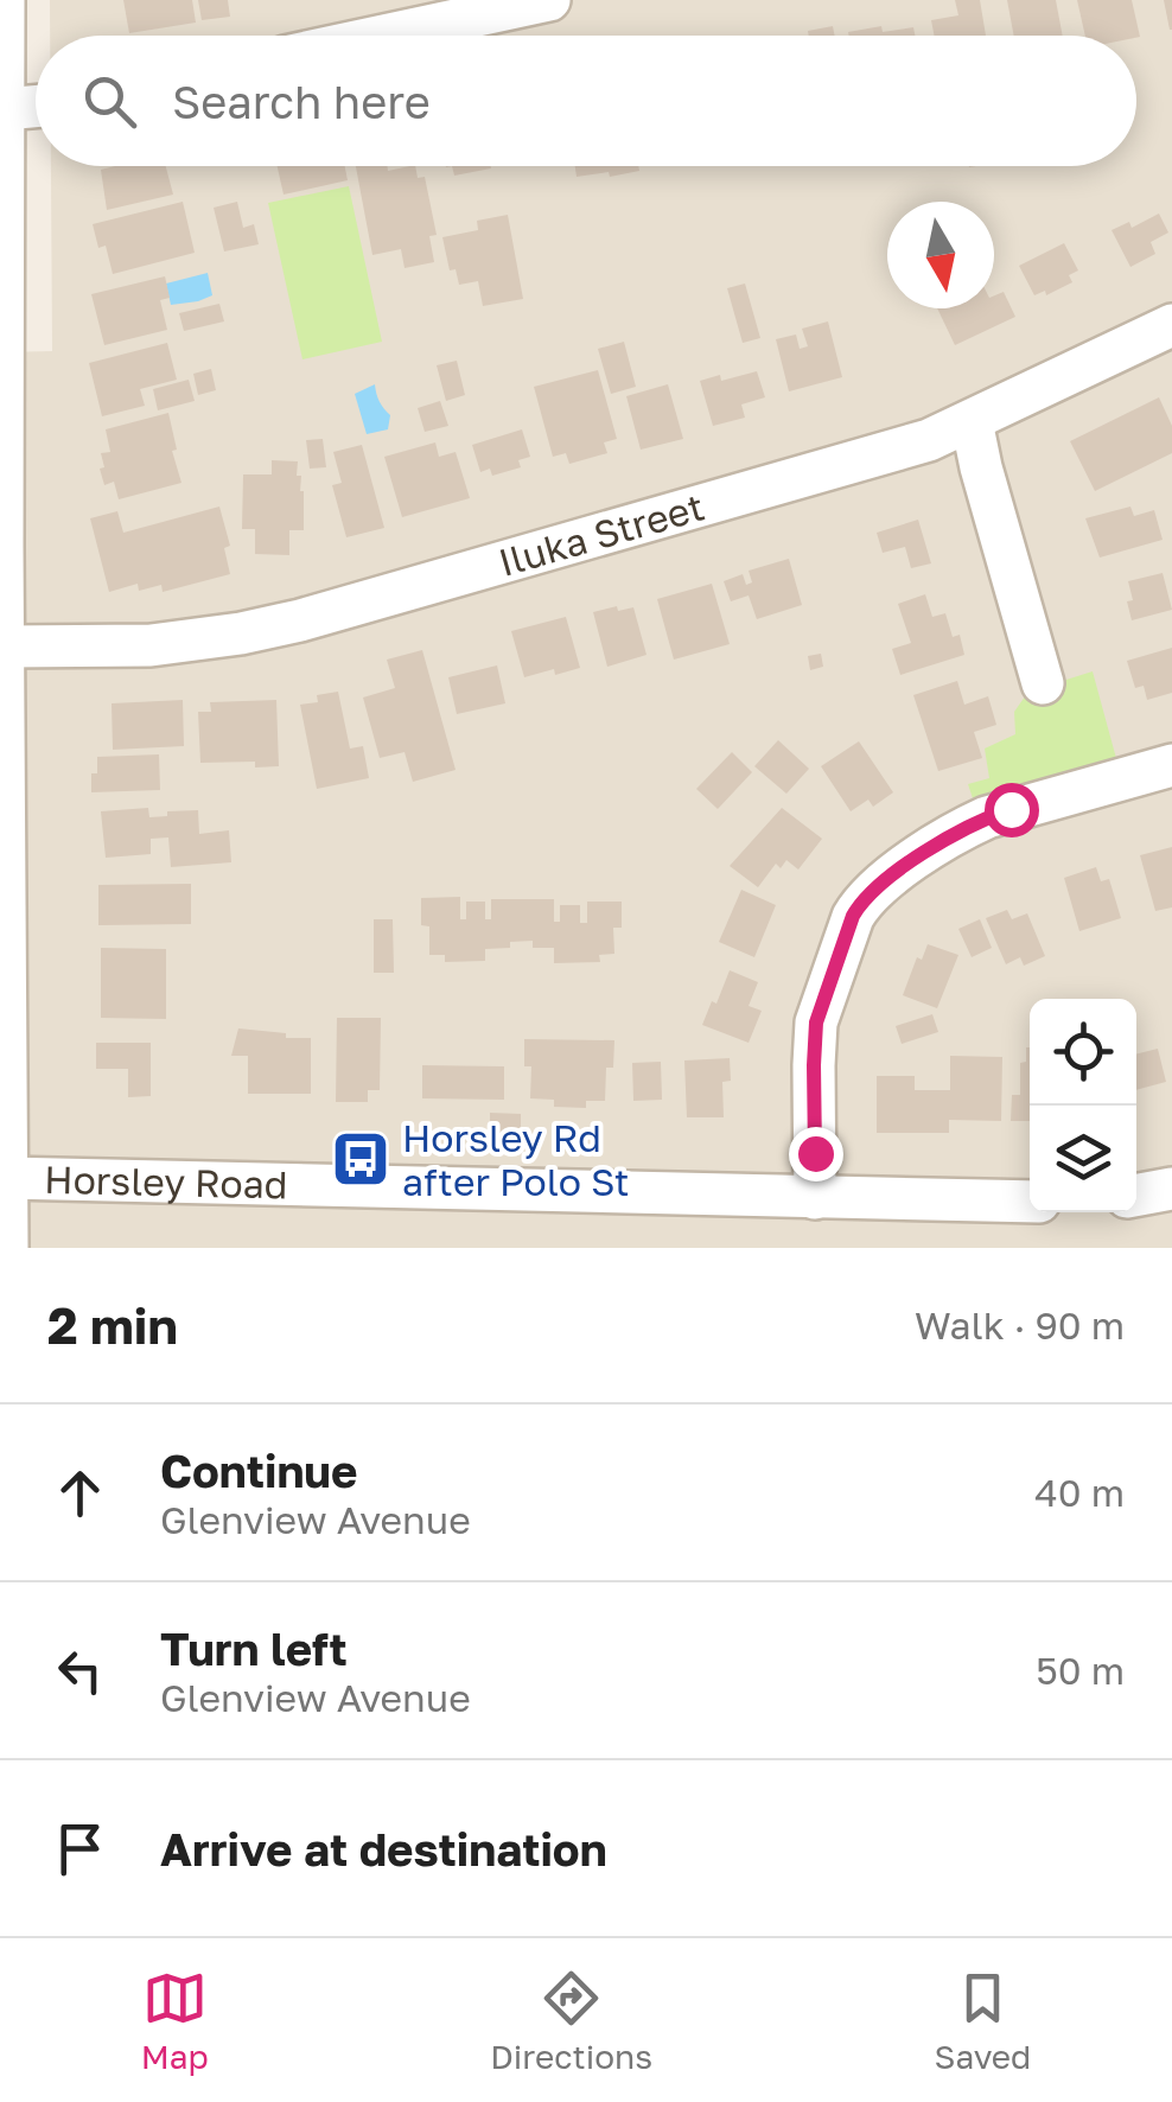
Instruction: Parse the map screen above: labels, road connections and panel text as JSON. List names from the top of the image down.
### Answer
{
  "streets": {
    "street": ["Iluka Street", "Horsley Road"]
  },
  "places": {
    "bus stop": ["Horsley Rd after Polo St"]
  },
  "north": "bottom",
  "page": {
    "search": "Search here",
    "heading": ["2 min", "Walk · 90 m"],
    "list": [
      ["Continue", "Glenview Avenue", "40 m"],
      ["Turn left", "Glenview Avenue", "50 m"],
      "Arrive at destination"
    ],
    "nav": ["Map", "Directions", "Saved"]
  }
}
